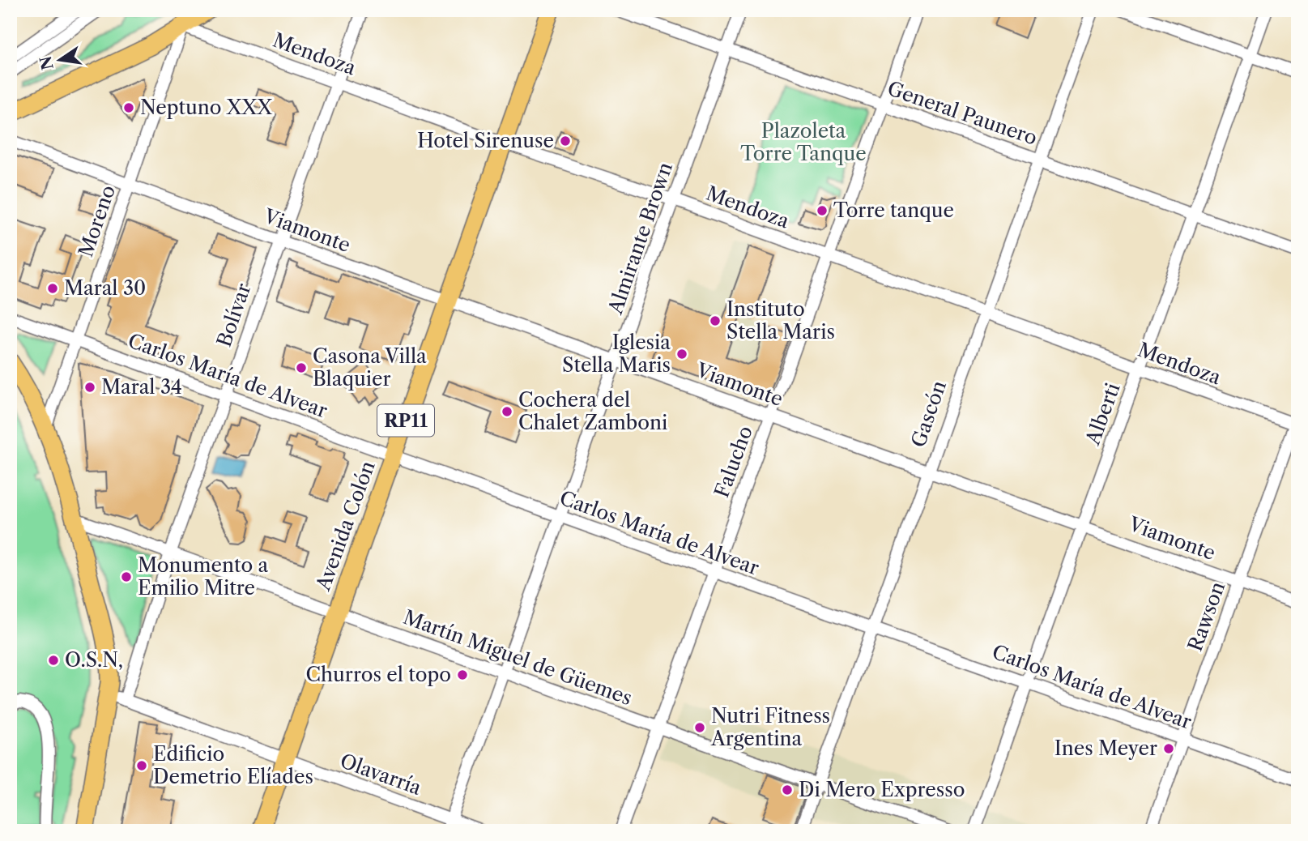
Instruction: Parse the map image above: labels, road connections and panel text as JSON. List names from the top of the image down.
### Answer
{
  "streets": {
    "main road": ["RP11", "Avenida Colón"],
    "street": [
      "Mendoza",
      "General Paunero",
      "Moreno",
      "Viamonte",
      "Almirante Brown",
      "Bolívar",
      "Carlos María de Alvear",
      "Gascón",
      "Alberti",
      "Falucho",
      "Rawson",
      "Martín Miguel de Güemes",
      "Olavarría"
    ]
  },
  "crossings": [
    ["Mendoza", "Moreno"],
    ["Mendoza", "Almirante Brown"],
    ["Mendoza", "Bolívar"],
    ["Mendoza", "Gascón"],
    ["Mendoza", "Alberti"],
    ["Mendoza", "Falucho"],
    ["Mendoza", "Avenida Colón"],
    ["Mendoza", "Rawson"],
    ["General Paunero", "Almirante Brown"],
    ["General Paunero", "Gascón"],
    ["General Paunero", "Alberti"],
    ["General Paunero", "Falucho"],
    ["Moreno", "Viamonte"],
    ["Moreno", "Carlos María de Alvear"],
    ["Viamonte", "Almirante Brown"],
    ["Viamonte", "Bolívar"],
    ["Viamonte", "Gascón"],
    ["Viamonte", "Alberti"],
    ["Viamonte", "Falucho"],
    ["Viamonte", "Avenida Colón"],
    ["Viamonte", "Rawson"],
    ["Almirante Brown", "Carlos María de Alvear"],
    ["Almirante Brown", "Martín Miguel de Güemes"],
    ["Almirante Brown", "Olavarría"],
    ["Bolívar", "Carlos María de Alvear"],
    ["Bolívar", "Martín Miguel de Güemes"],
    ["Bolívar", "Olavarría"],
    ["Carlos María de Alvear", "Gascón"],
    ["Carlos María de Alvear", "Alberti"],
    ["Carlos María de Alvear", "Falucho"],
    ["Carlos María de Alvear", "Avenida Colón"],
    ["Carlos María de Alvear", "Rawson"],
    ["Gascón", "Martín Miguel de Güemes"],
    ["Falucho", "Martín Miguel de Güemes"],
    ["Avenida Colón", "Martín Miguel de Güemes"],
    ["Avenida Colón", "Olavarría"]
  ],
  "parks": ["Plazoleta Torre Tanque"],
  "places": [
    "Neptuno XXX",
    "Hotel Sirenuse",
    "Torre tanque",
    "Maral 30",
    "Instituto Stella Maris",
    "Iglesia Stella Maris",
    "Casona Villa Blaquier",
    "Maral 34",
    "Cochera del Chalet Zamboni",
    "Monumento a Emilio Mitre",
    "O.S.N,",
    "Churros el topo",
    "Nutri Fitness Argentina",
    "Ines Meyer",
    "Edificio Demetrio Elíades",
    "Di Mero Expresso"
  ],
  "north": "left"
}
